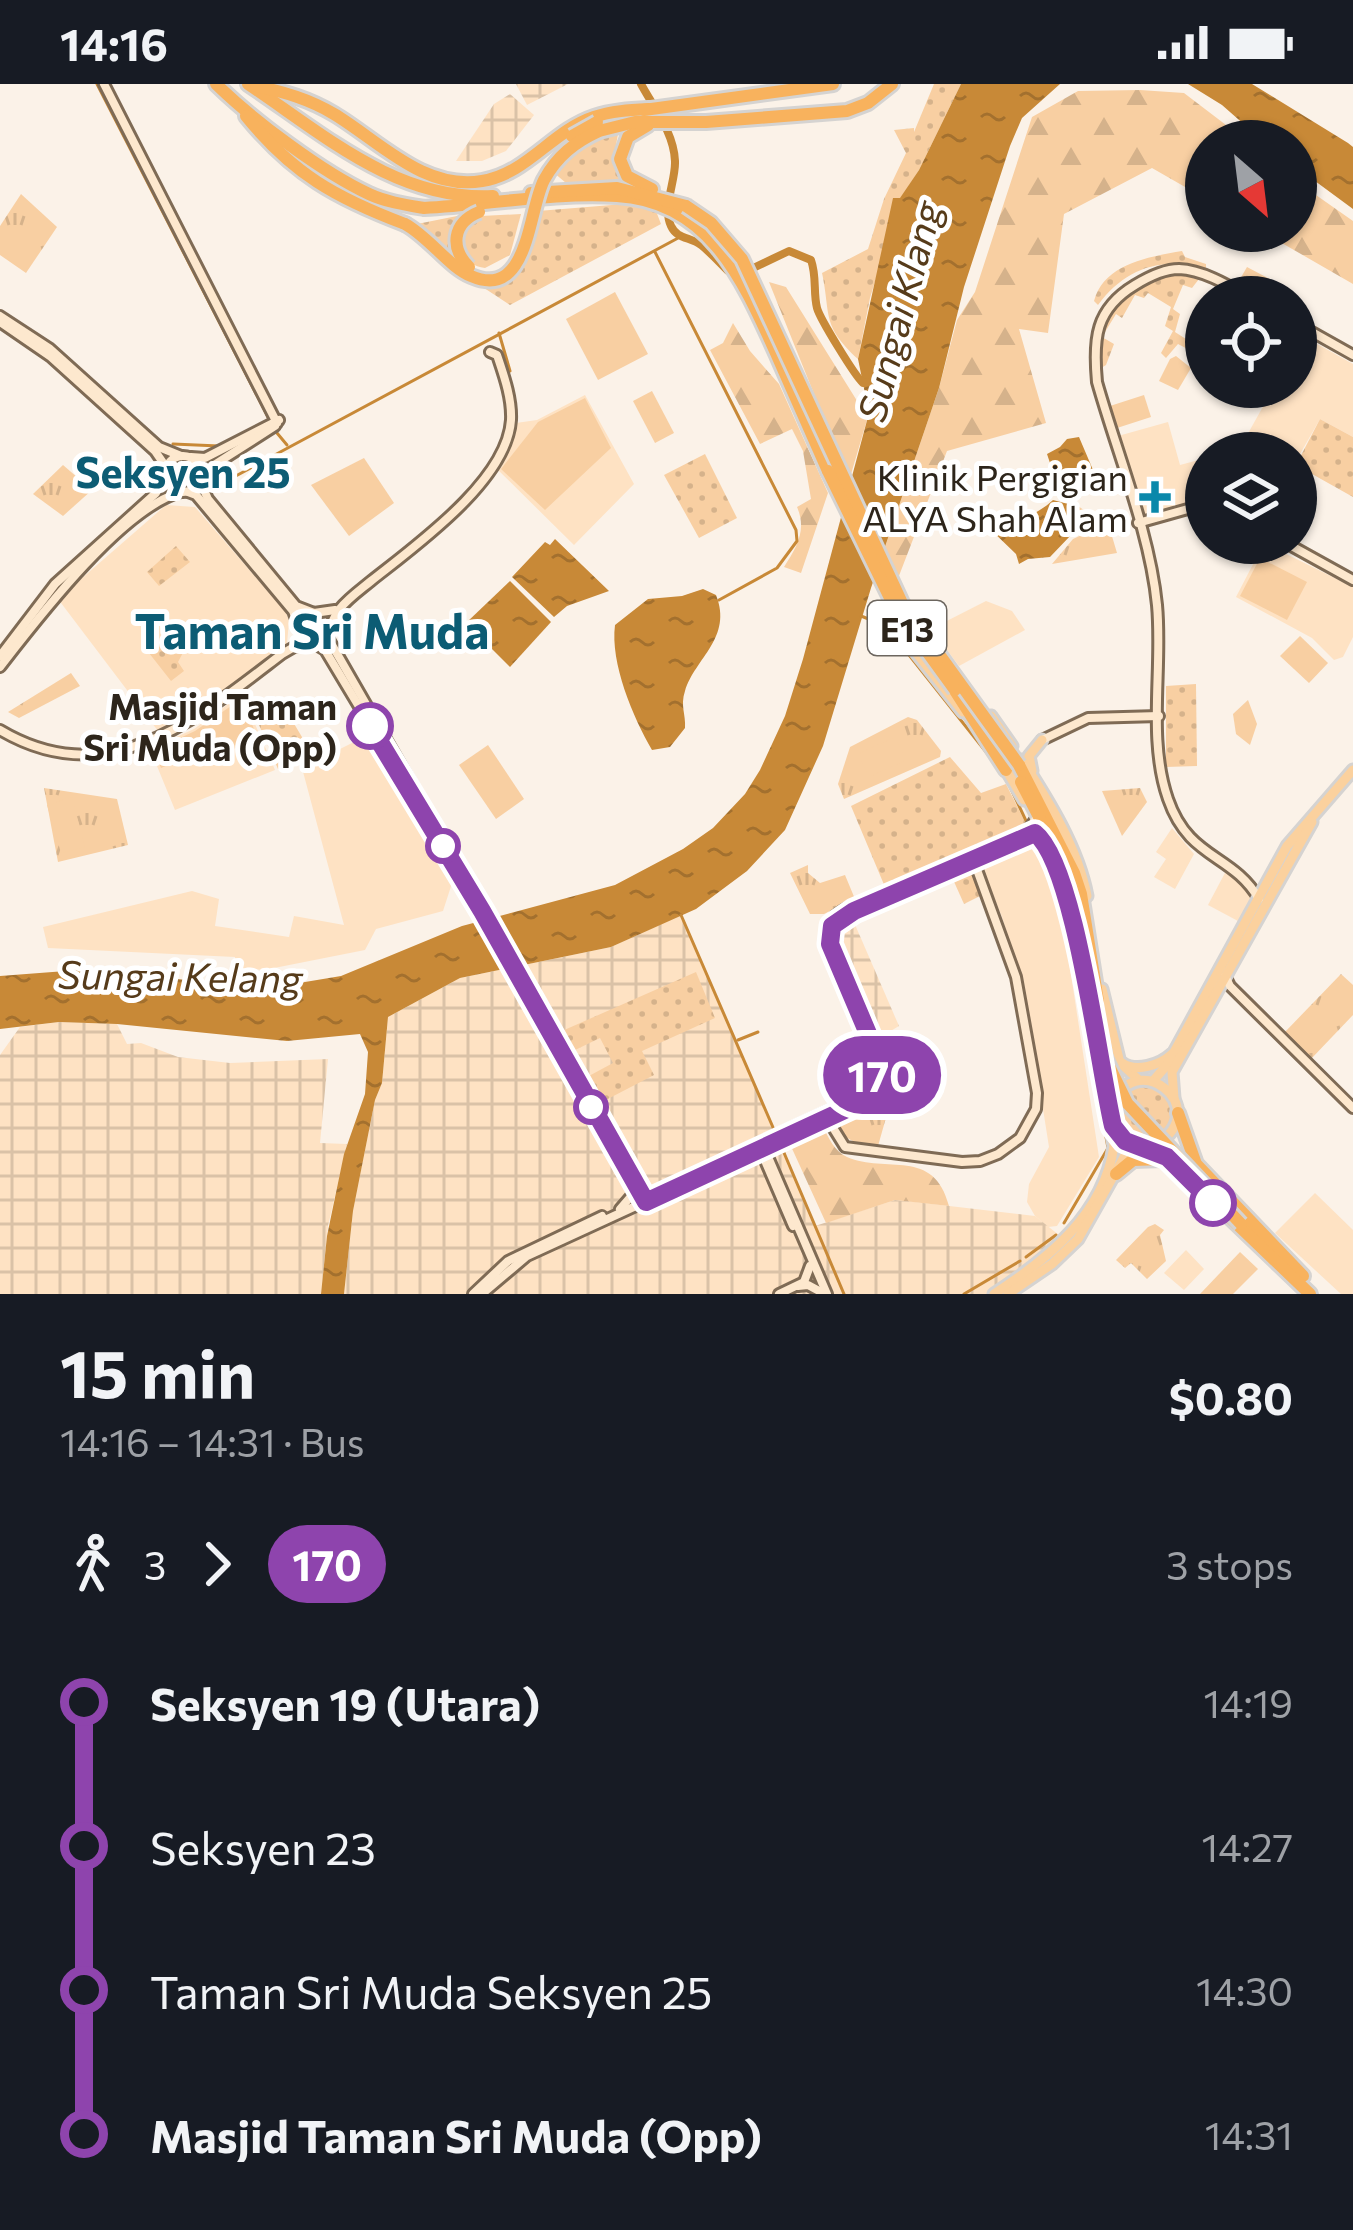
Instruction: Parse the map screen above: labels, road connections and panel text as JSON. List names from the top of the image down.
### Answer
{
  "streets": {
    "highway": ["E13"]
  },
  "districts": ["Seksyen 25", "Taman Sri Muda"],
  "water": ["Sungai Klang", "Sungai Kelang"],
  "places": {
    "health": ["Klinik Pergigian ALYA Shah Alam"],
    "other": ["Masjid Taman Sri Muda (Opp)"]
  },
  "lines": ["bus line 170"],
  "north": "bottom right",
  "page": {
    "status": "14:16",
    "on_map": "170",
    "heading": ["15 min", "14:16 – 14:31 · Bus", "$0.80"],
    "legs": ["3", "170", "3 stops"],
    "list": [
      {
        "name": "Seksyen 19 (Utara)",
        "value": "14:19"
      },
      {
        "name": "Seksyen 23",
        "value": "14:27"
      },
      {
        "name": "Taman Sri Muda Seksyen 25",
        "value": "14:30"
      },
      {
        "name": "Masjid Taman Sri Muda (Opp)",
        "value": "14:31"
      }
    ]
  }
}
